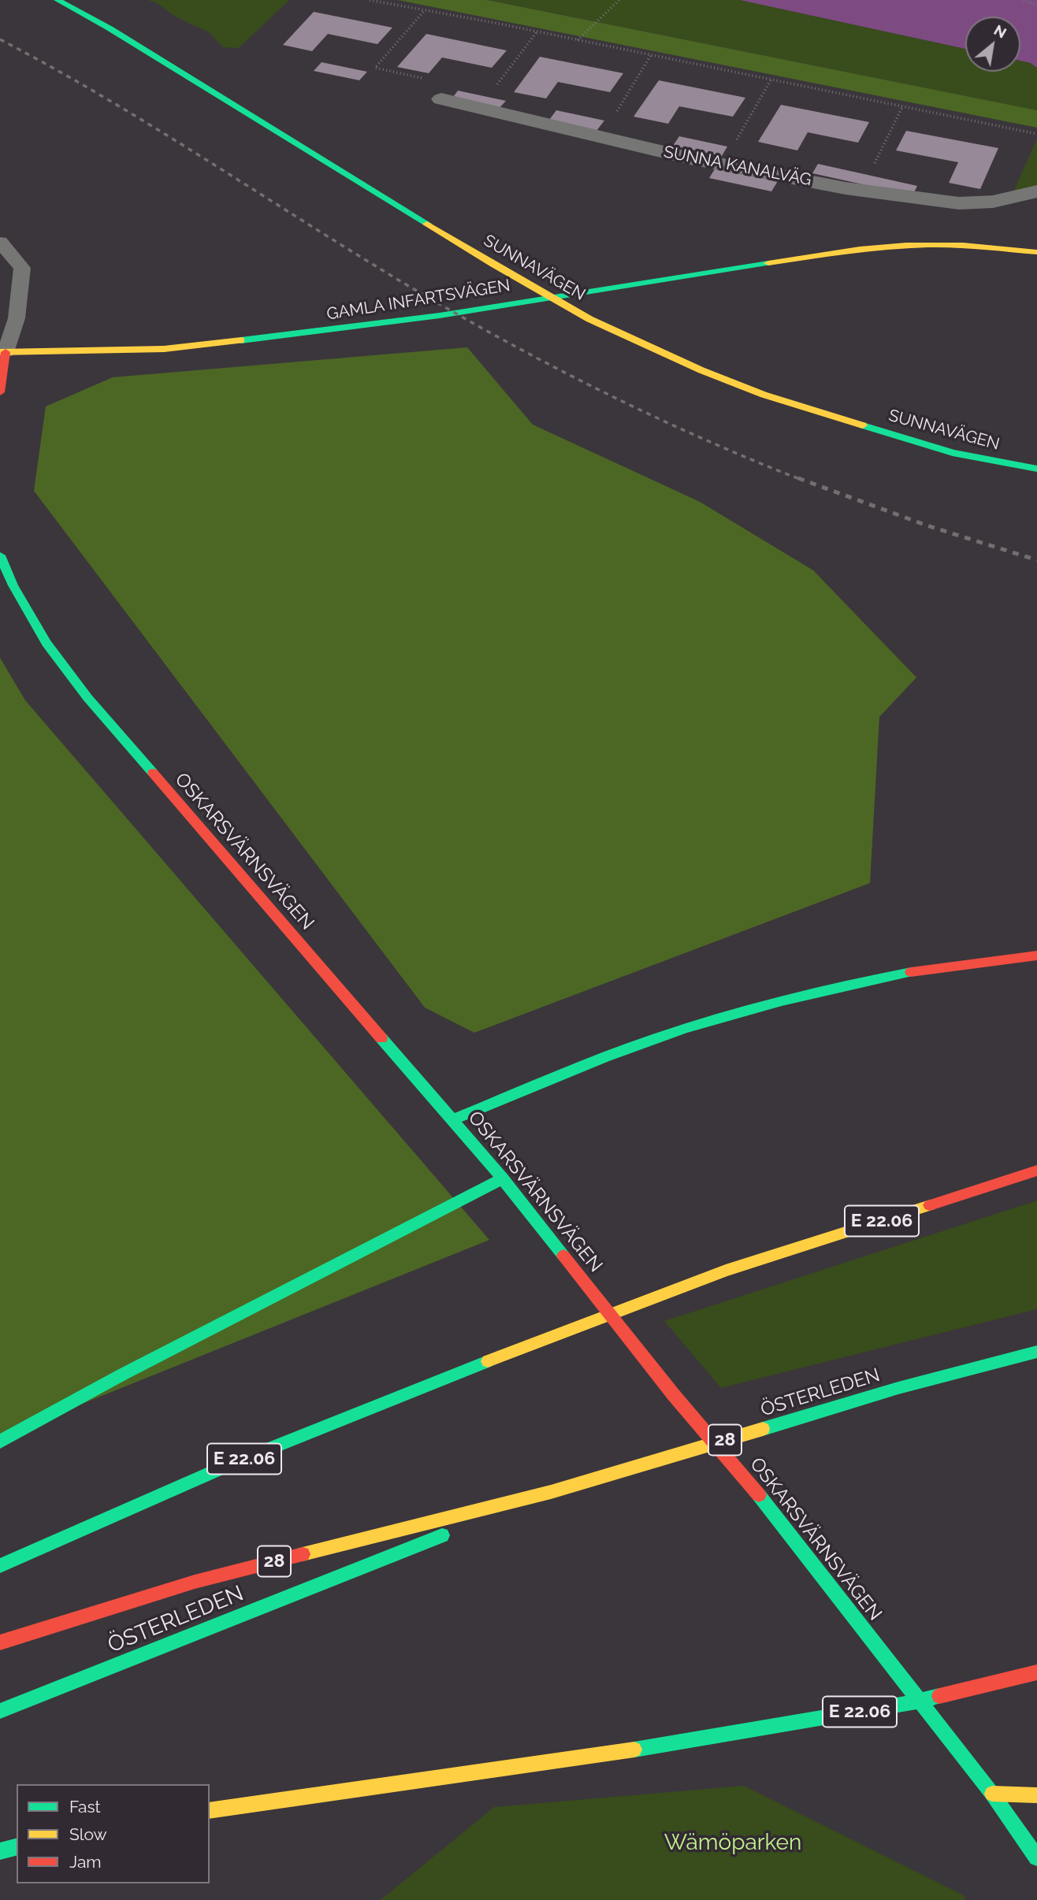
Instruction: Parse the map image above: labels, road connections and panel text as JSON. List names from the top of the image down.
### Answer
{
  "streets": {
    "main road": [
      "SUNNAVÄGEN",
      "GAMLA INFARTSVÄGEN",
      "OSKARSVÄRNSVÄGEN",
      "E 22.06",
      "ÖSTERLEDEN",
      "28"
    ],
    "street": ["SUNNA KANALVÄG"]
  },
  "parks": ["Wämöparken"],
  "legend": ["Fast", "Slow", "Jam"],
  "north": "top right"
}
